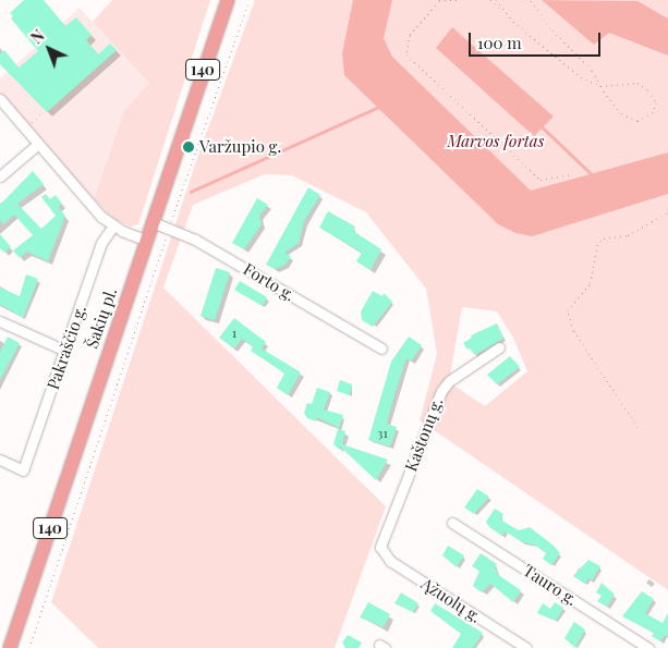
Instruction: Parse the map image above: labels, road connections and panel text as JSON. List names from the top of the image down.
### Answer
{
  "streets": {
    "main road": ["140", "Šakių pl."],
    "street": [
      "Forto g.",
      "Pakraščio g.",
      "Kaštonų g.",
      "Tauro g.",
      "Ąžuolų g."
    ]
  },
  "crossings": [
    ["Forto g.", "Šakių pl."],
    ["Kaštonų g.", "Ąžuolų g."]
  ],
  "parks": ["Marvos fortas"],
  "places": ["Varžupio g."],
  "house_numbers": ["1", "31"],
  "scale_bar": "100 m",
  "north": "top left"
}
